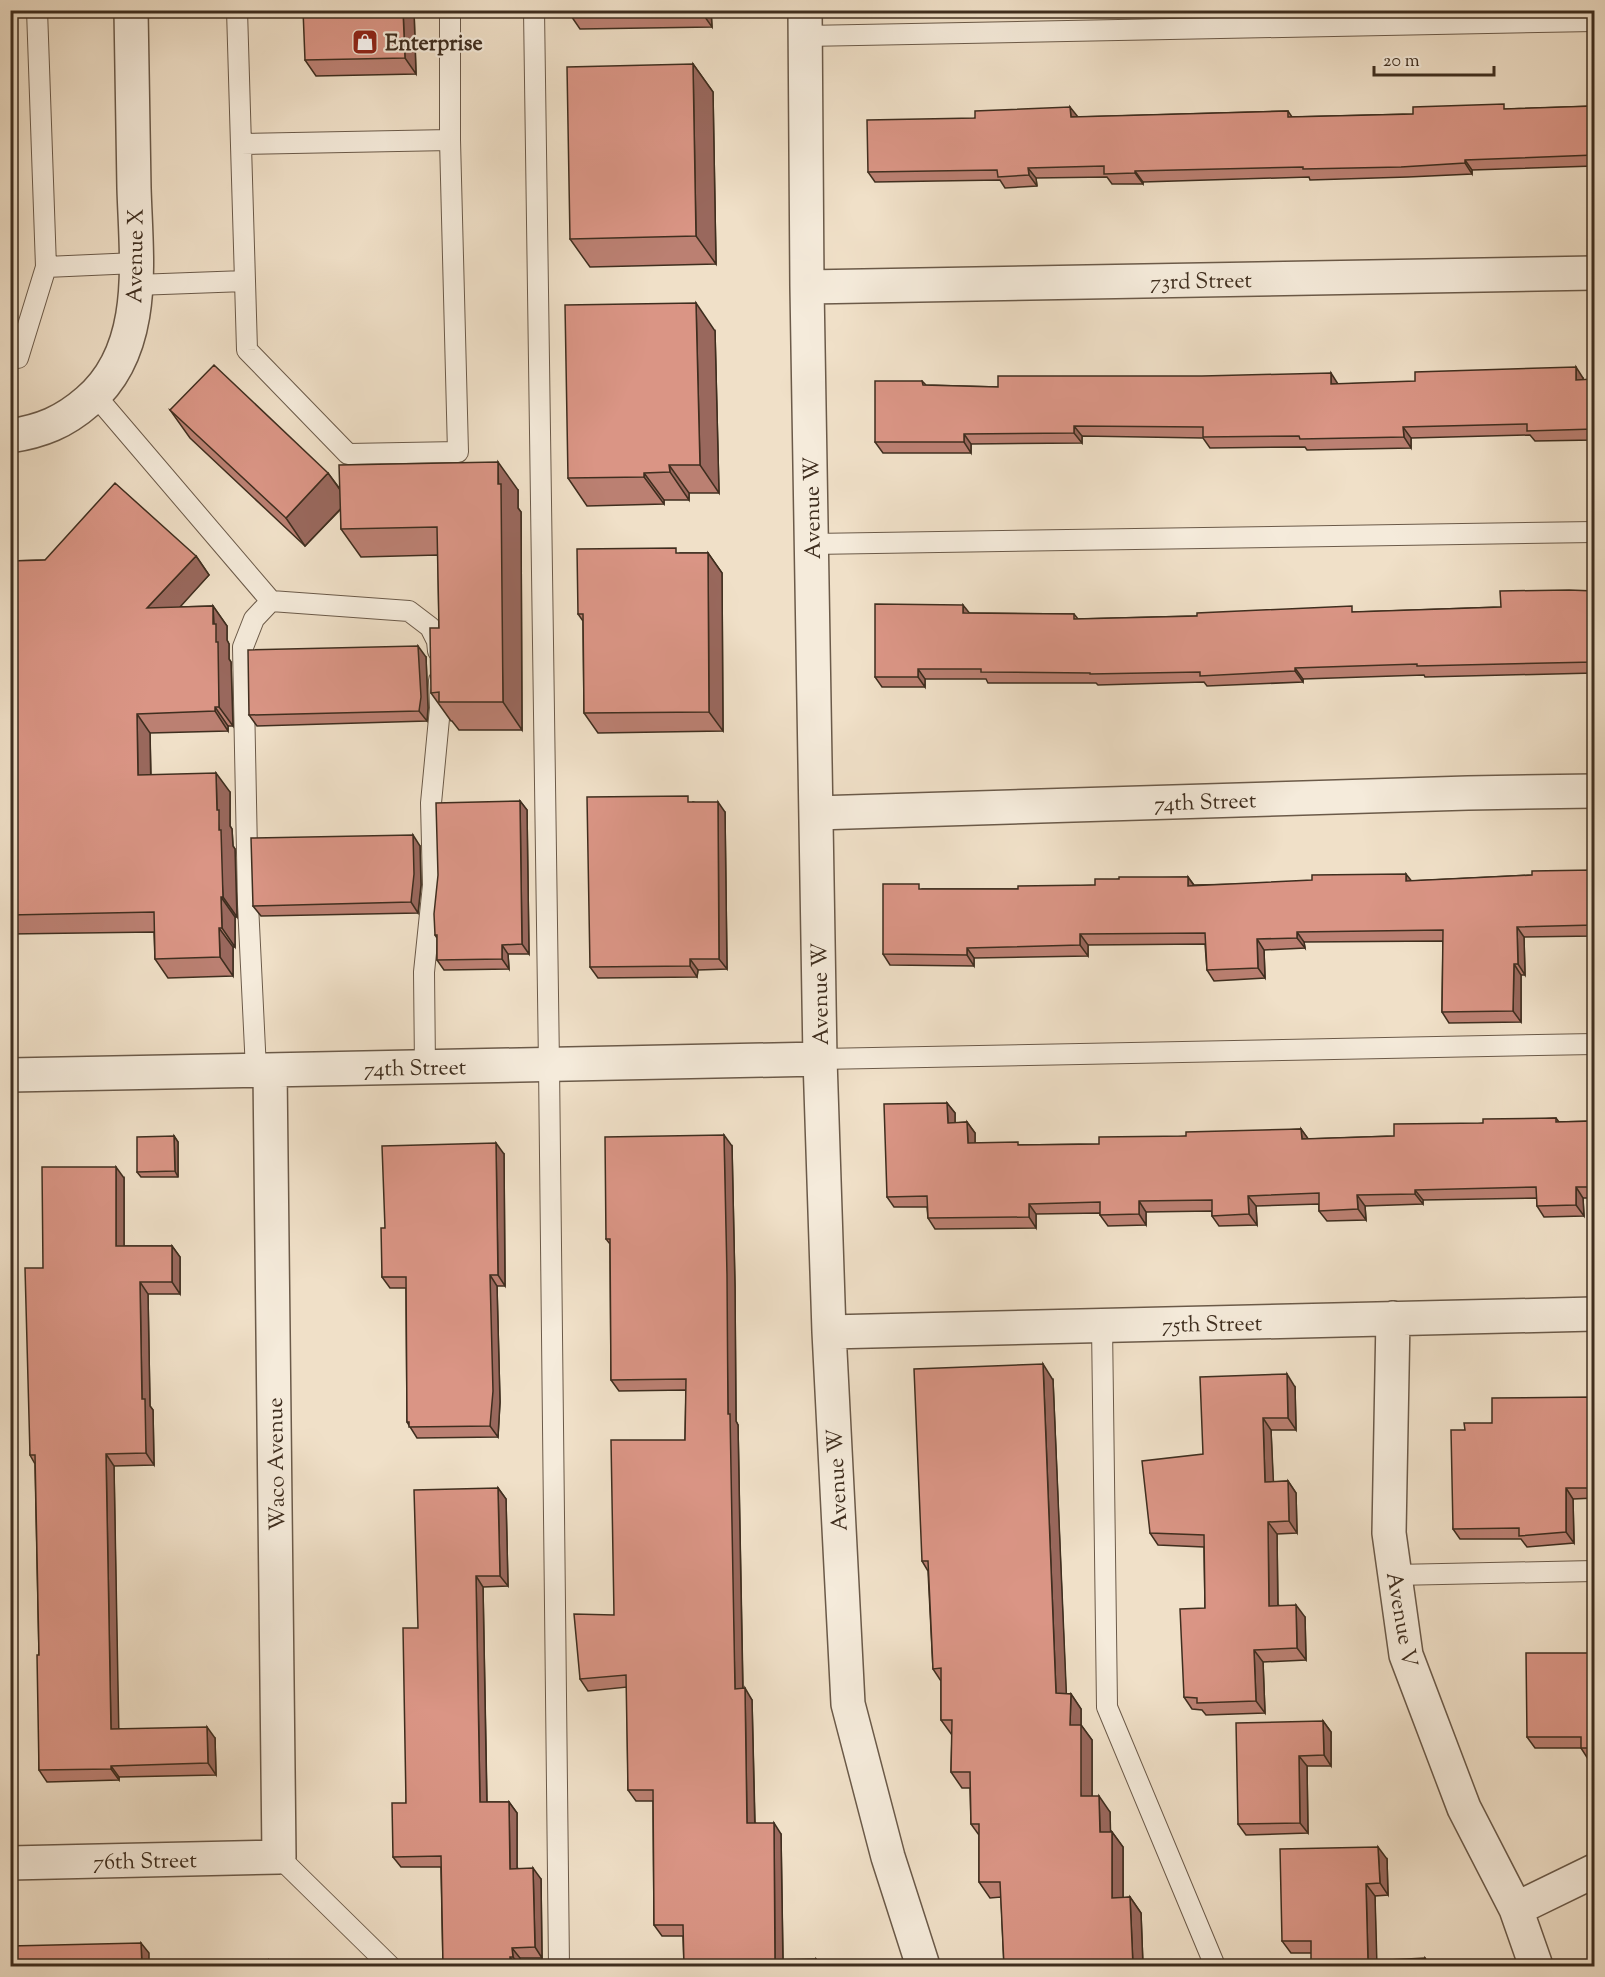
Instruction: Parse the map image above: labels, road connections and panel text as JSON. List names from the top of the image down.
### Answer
{
  "streets": {
    "street": [
      "Avenue X",
      "73rd Street",
      "Avenue W",
      "74th Street",
      "75th Street",
      "Waco Avenue",
      "Avenue V",
      "76th Street"
    ]
  },
  "crossings": [
    ["73rd Street", "Avenue W"],
    ["Avenue W", "74th Street"],
    ["Avenue W", "75th Street"],
    ["74th Street", "Waco Avenue"],
    ["75th Street", "Avenue V"],
    ["Waco Avenue", "76th Street"]
  ],
  "places": {
    "shop": ["Enterprise"]
  },
  "scale_bar": "20 m"
}
